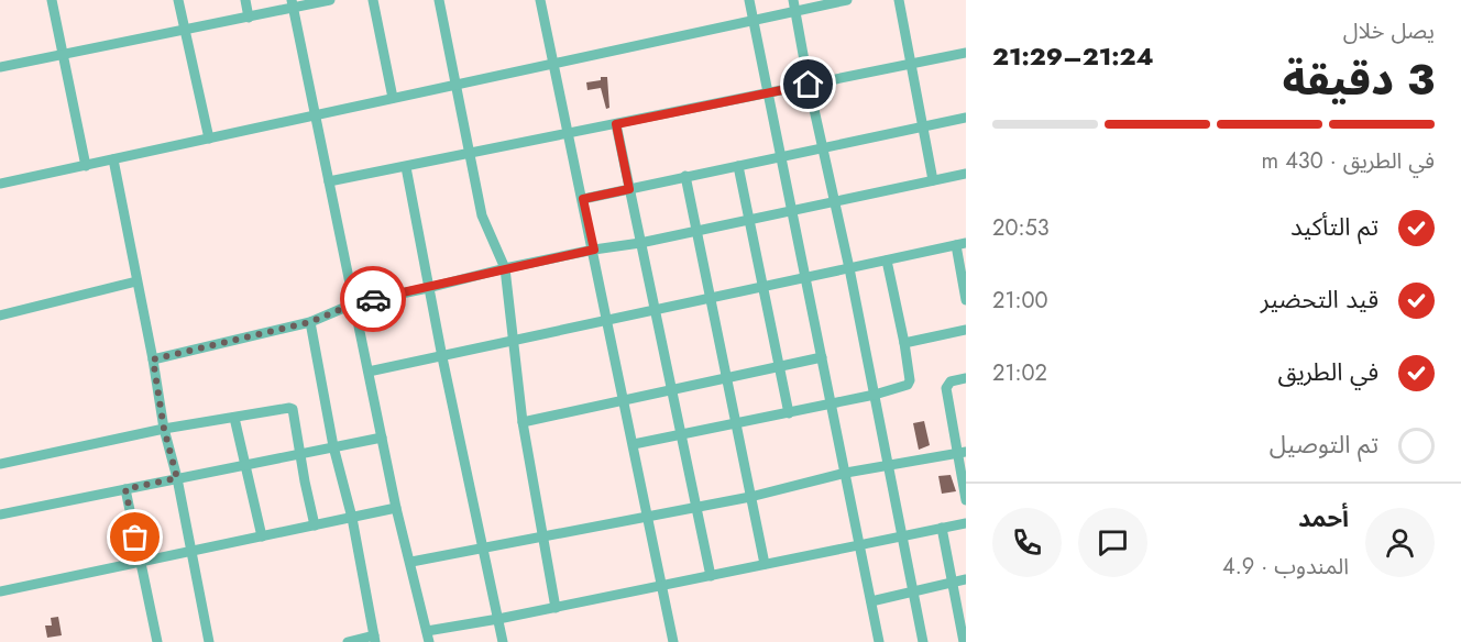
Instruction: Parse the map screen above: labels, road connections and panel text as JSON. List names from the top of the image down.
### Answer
{
  "page": {
    "heading": ["3 دقيقة", "يصل خلال", "21:24–21:29"],
    "panel": ["أحمد", "المندوب · 4.9"],
    "bar": "في الطريق · 430 m",
    "list": [
      ["تم التأكيد", "20:53"],
      ["قيد التحضير", "21:00"],
      ["في الطريق", "21:02"],
      "تم التوصيل"
    ]
  }
}
